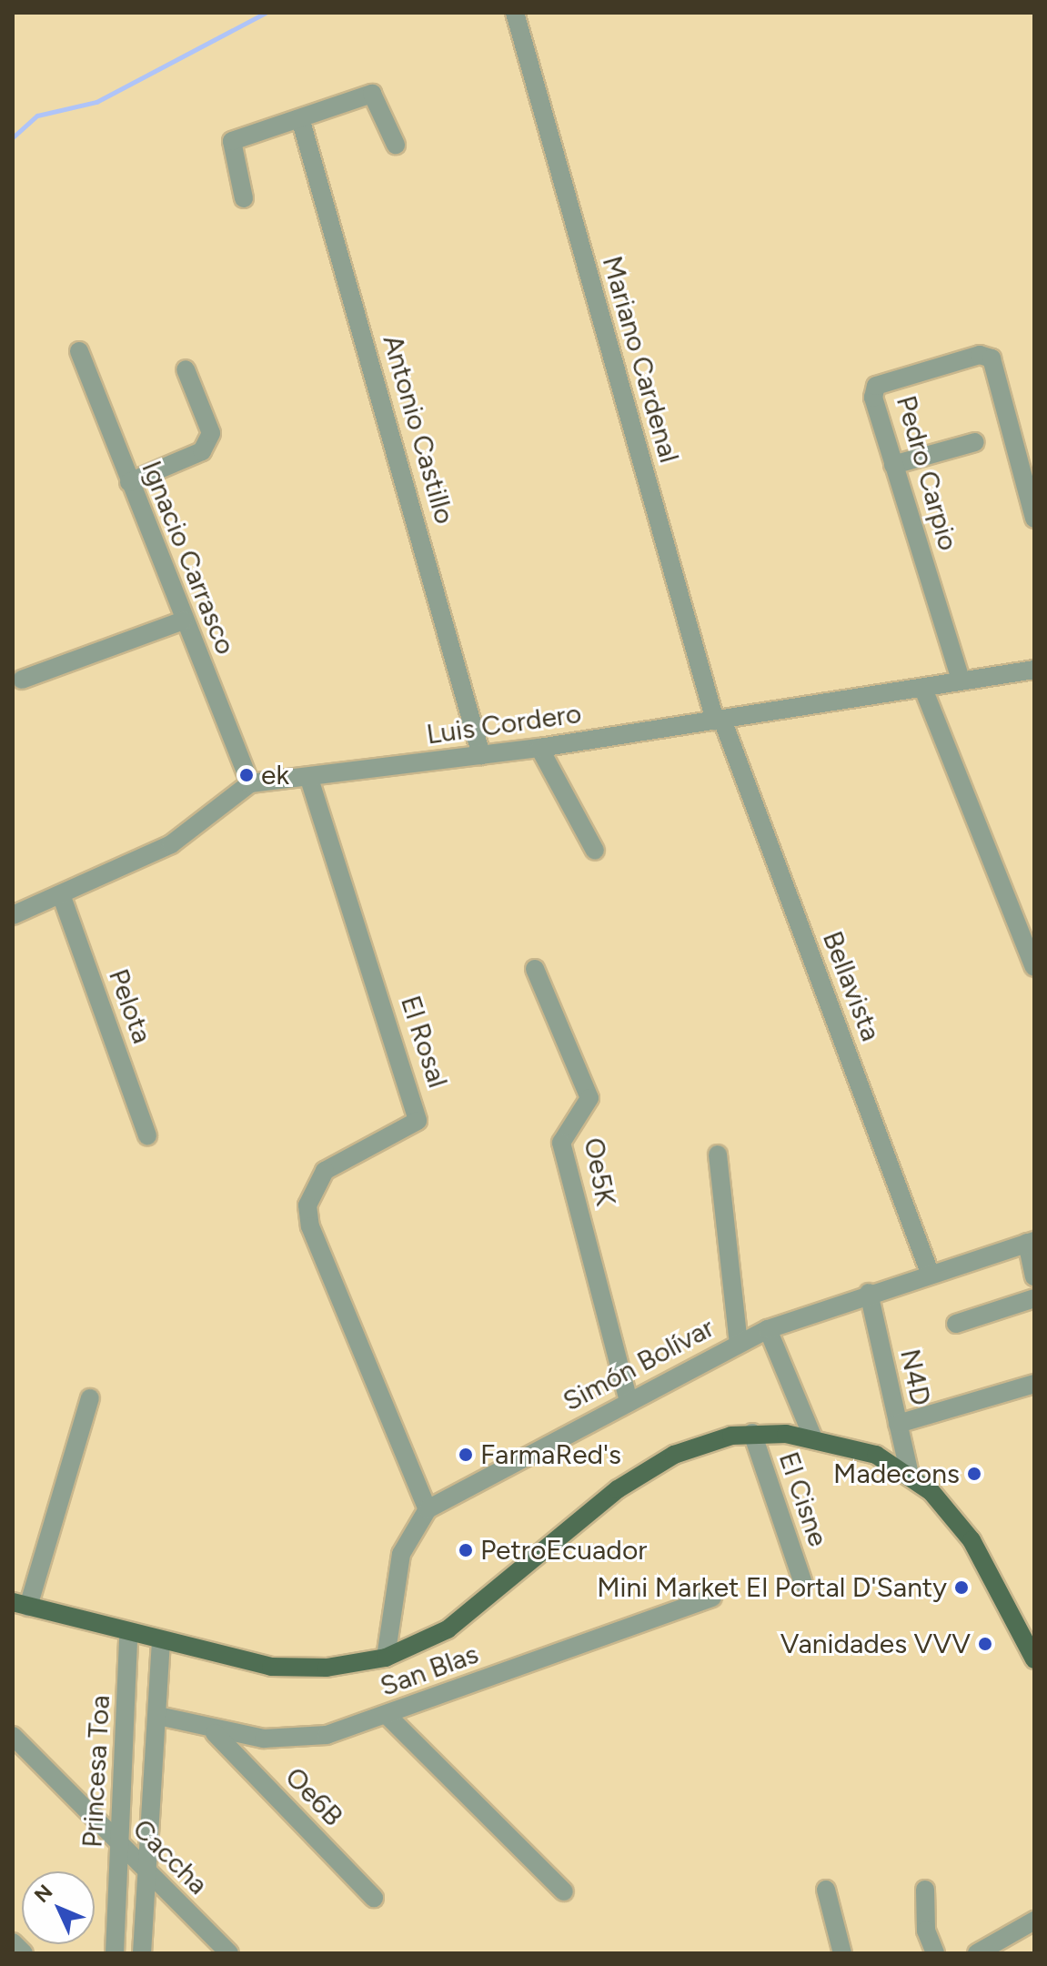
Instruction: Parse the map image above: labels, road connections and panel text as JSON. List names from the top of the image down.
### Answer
{
  "streets": {
    "street": [
      "Mariano Cardenal",
      "Antonio Castillo",
      "Pedro Carpio",
      "Ignacio Carrasco",
      "Luis Cordero",
      "Bellavista",
      "Pelota",
      "El Rosal",
      "Oe5K",
      "Simón Bolívar",
      "N4D",
      "El Cisne",
      "San Blas",
      "Princesa Toa",
      "Oe6B",
      "Caccha"
    ]
  },
  "crossings": [
    ["Mariano Cardenal", "Luis Cordero"],
    ["Mariano Cardenal", "Bellavista"],
    ["Antonio Castillo", "Luis Cordero"],
    ["Pedro Carpio", "Luis Cordero"],
    ["Ignacio Carrasco", "Luis Cordero"],
    ["Luis Cordero", "Bellavista"],
    ["Luis Cordero", "El Rosal"],
    ["Bellavista", "Simón Bolívar"],
    ["El Rosal", "Simón Bolívar"],
    ["Oe5K", "Simón Bolívar"],
    ["Simón Bolívar", "N4D"],
    ["San Blas", "Oe6B"],
    ["Princesa Toa", "Caccha"]
  ],
  "places": [
    "ek",
    "FarmaRed's",
    "Madecons",
    "PetroEcuador",
    "Mini Market El Portal D'Santy",
    "Vanidades VVV"
  ],
  "north": "top left"
}
